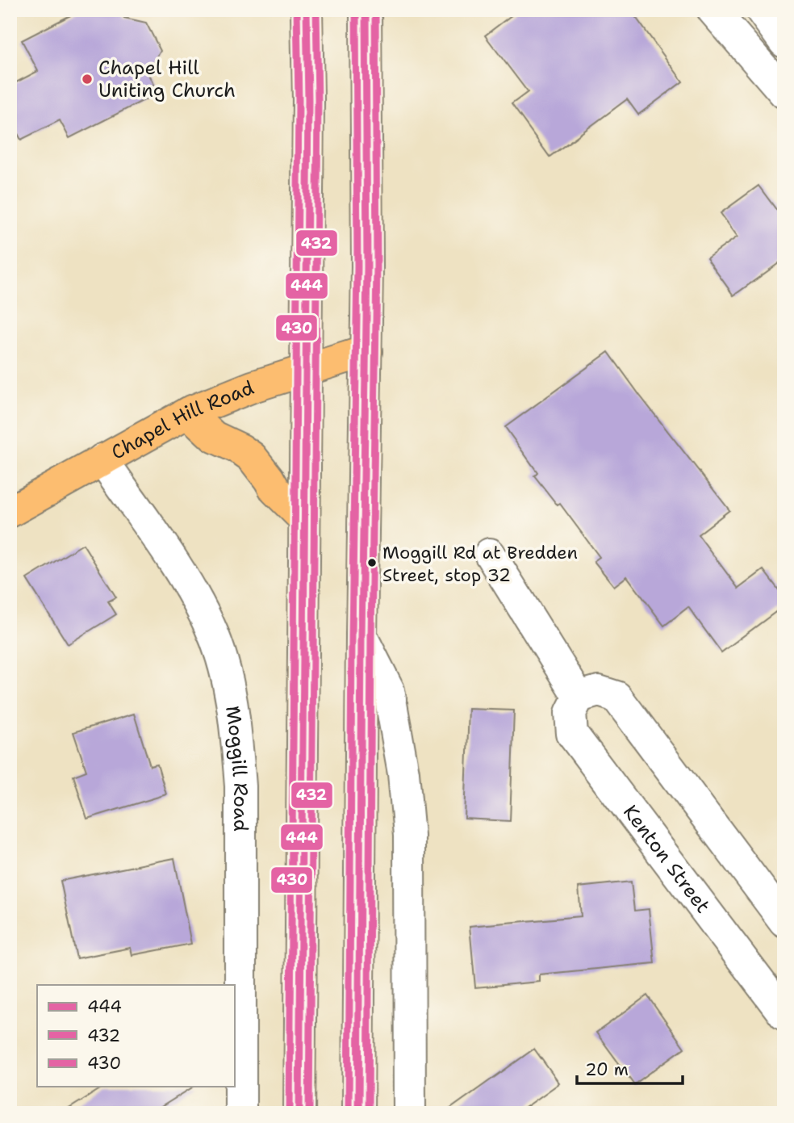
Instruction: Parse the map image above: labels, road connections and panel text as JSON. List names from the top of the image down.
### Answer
{
  "streets": {
    "main road": ["Chapel Hill Road"],
    "street": ["Moggill Road", "Kenton Street"]
  },
  "crossings": [
    ["Chapel Hill Road", "Moggill Road"]
  ],
  "places": ["Chapel Hill Uniting Church", "Moggill Rd at Bredden Street, stop 32"],
  "lines": ["transit line 444", "transit line 432", "transit line 430"],
  "legend": ["444", "432", "430"],
  "scale_bar": "20 m"
}
